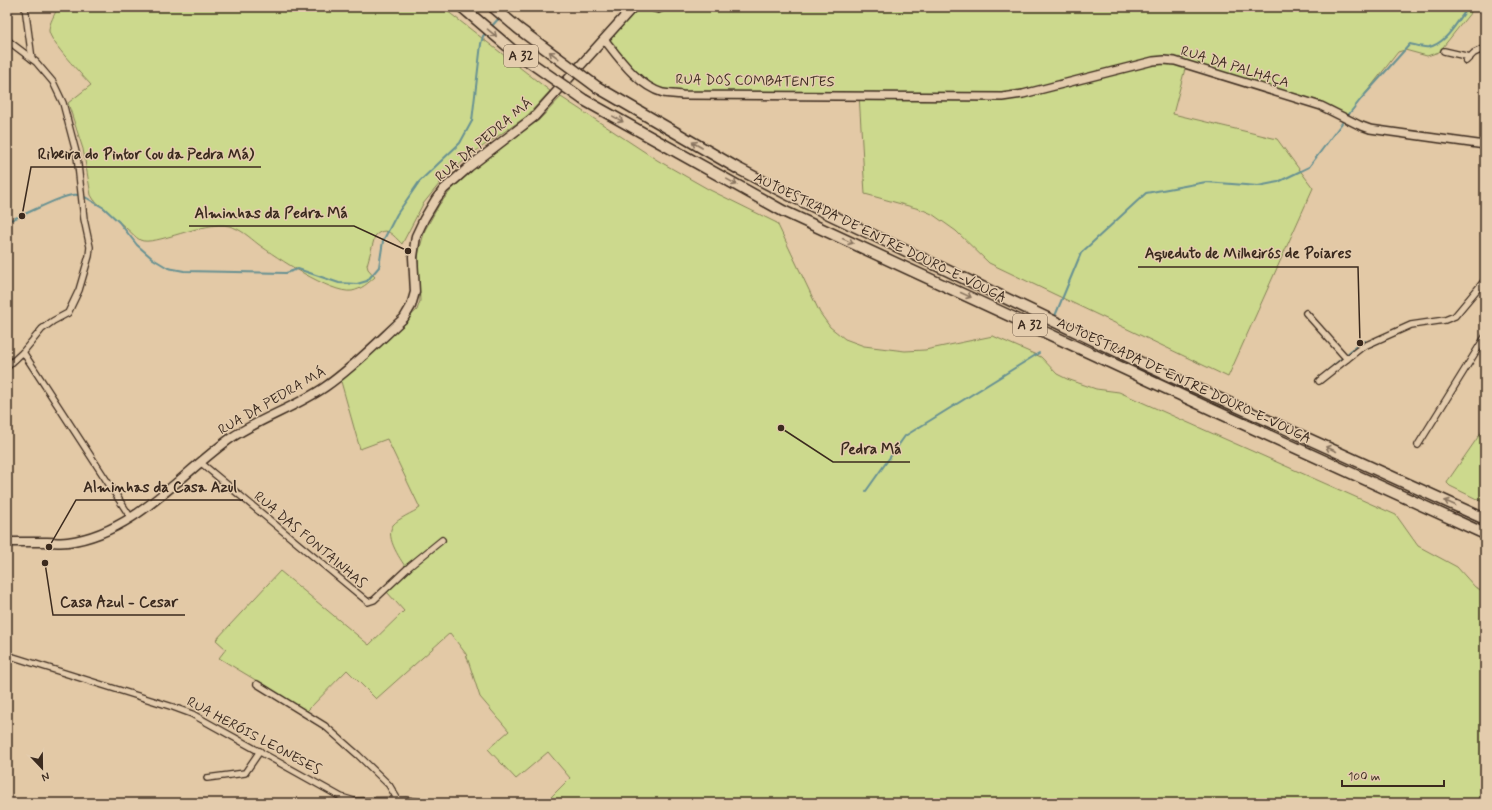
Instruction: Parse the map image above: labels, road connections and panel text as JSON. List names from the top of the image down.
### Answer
{
  "streets": {
    "highway": ["A 32", "AUTOESTRADA DE ENTRE DOURO-E-VOUGA"],
    "main road": ["RUA DA PEDRA MÁ"],
    "street": [
      "RUA DA PALHAÇA",
      "RUA DOS COMBATENTES",
      "RUA DAS FONTAINHAS",
      "RUA HERÓIS LEONESES"
    ]
  },
  "crossings": [
    ["RUA DA PALHAÇA", "RUA DOS COMBATENTES"],
    ["RUA DOS COMBATENTES", "RUA DA PEDRA MÁ"],
    ["RUA DA PEDRA MÁ", "RUA DAS FONTAINHAS"]
  ],
  "places": [
    "Ribeira do Pintor (ou da Pedra Má)",
    "Alminhas da Pedra Má",
    "Aqueduto de Milheirós de Poiares",
    "Pedra Má",
    "Alminhas da Casa Azul",
    "Casa Azul - Cesar"
  ],
  "scale_bar": "100 m",
  "north": "bottom"
}
